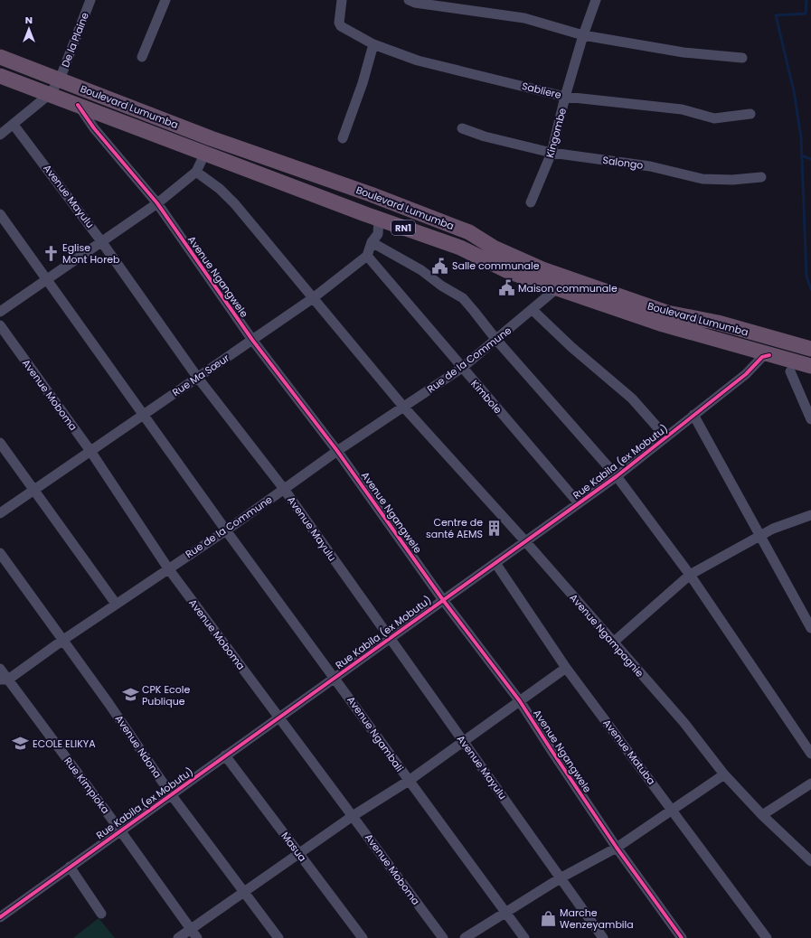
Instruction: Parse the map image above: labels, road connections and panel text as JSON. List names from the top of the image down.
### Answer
{
  "streets": {
    "highway": ["Boulevard Lumumba", "RN1"],
    "street": [
      "De la Plaine",
      "Sabliere",
      "Kingombe",
      "Salongo",
      "Avenue Mayulu",
      "Avenue Ngangwele",
      "Rue de la Commune",
      "Rue Ma Sœur",
      "Avenue Moboma",
      "Kimbole",
      "Rue Kabila (ex Mobutu)",
      "Avenue Ngampagnie",
      "Avenue Ngambali",
      "Avenue Ndona",
      "Avenue Matuba",
      "Rue Kimpioka",
      "Masua"
    ]
  },
  "crossings": [
    ["De la Plaine", "Boulevard Lumumba"],
    ["De la Plaine", "Avenue Mayulu"],
    ["Sabliere", "Kingombe"],
    ["Boulevard Lumumba", "Avenue Ngangwele"],
    ["Boulevard Lumumba", "Rue de la Commune"],
    ["Boulevard Lumumba", "Rue Kabila (ex Mobutu)"],
    ["Kingombe", "Salongo"],
    ["Avenue Mayulu", "Rue de la Commune"],
    ["Avenue Mayulu", "Rue Ma Sœur"],
    ["Avenue Mayulu", "Rue Kabila (ex Mobutu)"],
    ["Avenue Ngangwele", "Rue de la Commune"],
    ["Avenue Ngangwele", "Rue Ma Sœur"],
    ["Avenue Ngangwele", "Rue Kabila (ex Mobutu)"],
    ["Rue de la Commune", "Avenue Moboma"],
    ["Rue de la Commune", "Kimbole"],
    ["Rue de la Commune", "Avenue Ngampagnie"],
    ["Rue de la Commune", "Avenue Ngambali"],
    ["Rue de la Commune", "Avenue Ndona"],
    ["Rue de la Commune", "Rue Kimpioka"],
    ["Rue Ma Sœur", "Avenue Moboma"],
    ["Rue Ma Sœur", "Kimbole"],
    ["Rue Ma Sœur", "Avenue Ngampagnie"],
    ["Rue Ma Sœur", "Avenue Ngambali"],
    ["Avenue Moboma", "Rue Kabila (ex Mobutu)"],
    ["Kimbole", "Rue Kabila (ex Mobutu)"],
    ["Rue Kabila (ex Mobutu)", "Avenue Ngampagnie"],
    ["Rue Kabila (ex Mobutu)", "Avenue Ngambali"],
    ["Rue Kabila (ex Mobutu)", "Avenue Ndona"],
    ["Rue Kabila (ex Mobutu)", "Avenue Matuba"],
    ["Rue Kabila (ex Mobutu)", "Rue Kimpioka"],
    ["Rue Kabila (ex Mobutu)", "Masua"]
  ],
  "places": {
    "church": ["Eglise Mont Horeb"],
    "public building": ["Salle communale", "Maison communale"],
    "building": ["Centre de santé AEMS"],
    "school or university": ["CPK Ecole Publique", "ECOLE ELIKYA"],
    "shop": ["Marche Wenzeyambila"]
  },
  "north": "top"
}
